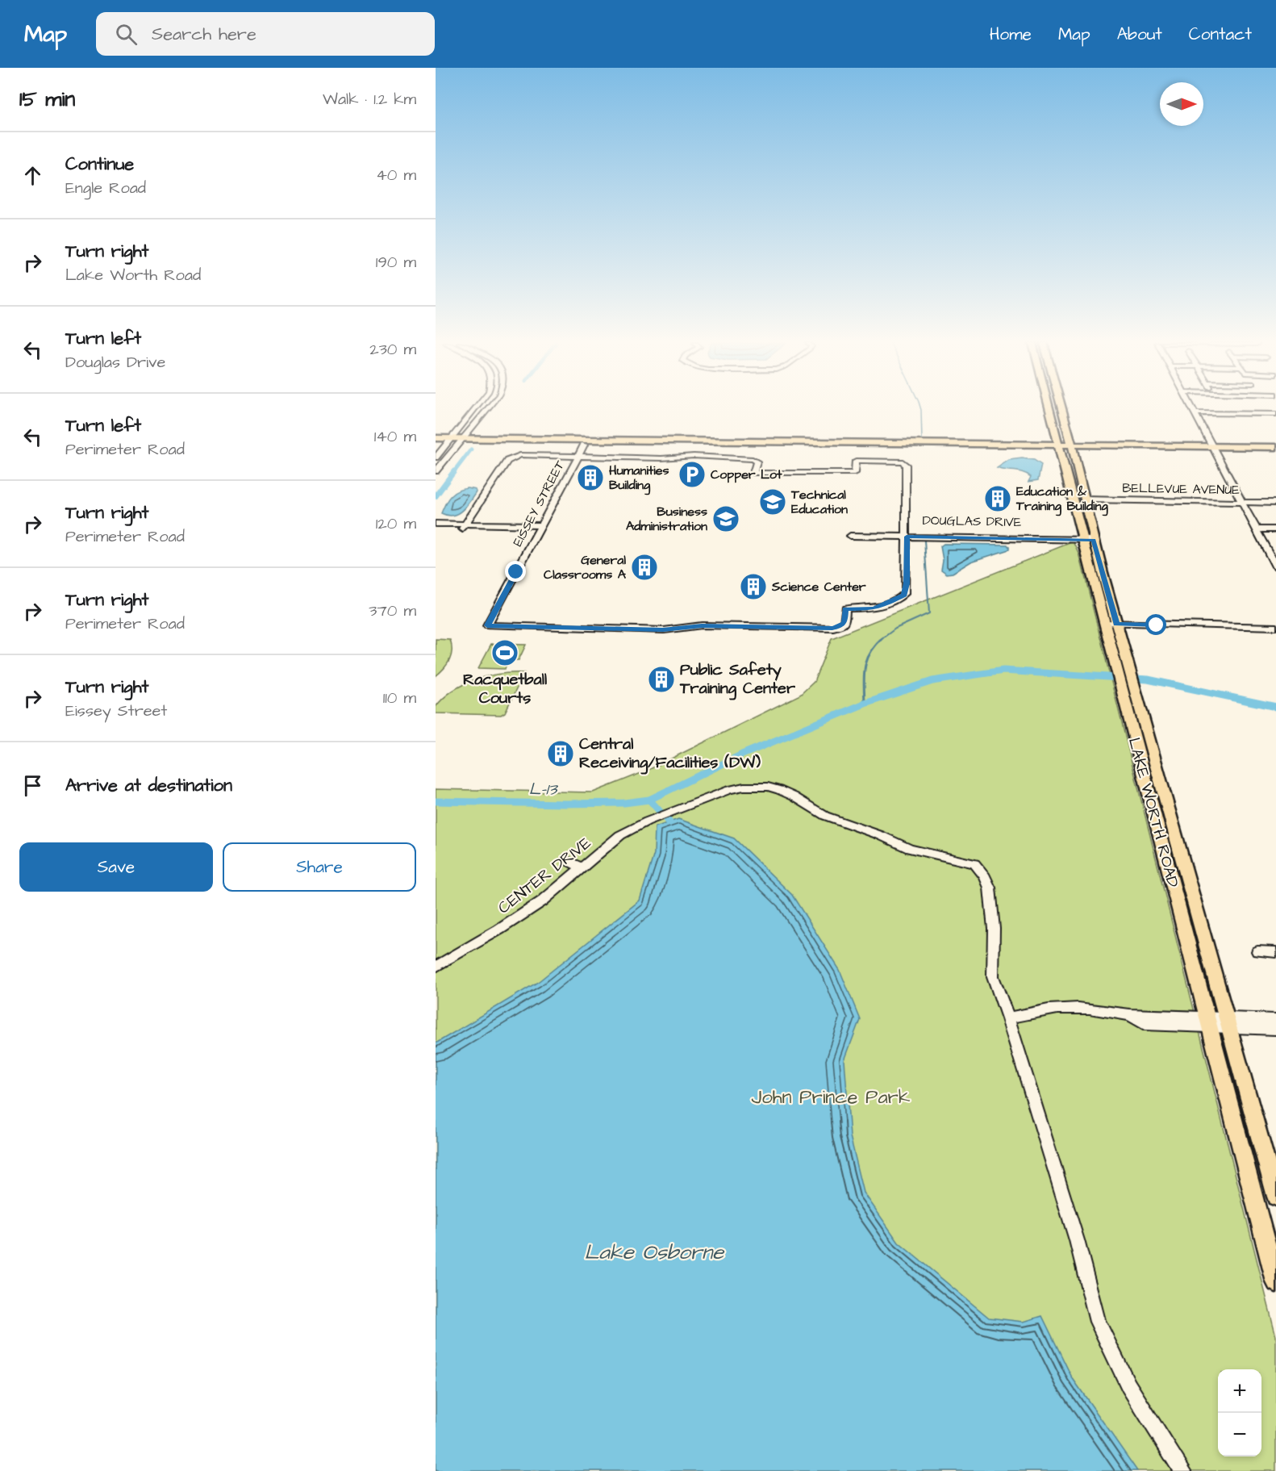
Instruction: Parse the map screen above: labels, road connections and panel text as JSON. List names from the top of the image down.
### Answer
{
  "streets": {
    "main road": ["LAKE WORTH ROAD"],
    "street": [
      "BELLEVUE AVENUE",
      "EISSEY STREET",
      "DOUGLAS DRIVE",
      "CENTER DRIVE"
    ]
  },
  "crossings": [
    ["BELLEVUE AVENUE", "LAKE WORTH ROAD"],
    ["EISSEY STREET", "DOUGLAS DRIVE"],
    ["DOUGLAS DRIVE", "LAKE WORTH ROAD"]
  ],
  "water": ["L-13", "Lake Osborne"],
  "parks": ["John Prince Park"],
  "places": {
    "parking": ["Copper Lot"],
    "building": [
      "Humanities Building",
      "Education & Training Building",
      "General Classrooms A",
      "Science Center",
      "Public Safety Training Center",
      "Central Receiving/Facilities (DW)"
    ],
    "school or university": ["Technical Education", "Business Administration"],
    "sports": ["Racquetball Courts"]
  },
  "north": "right",
  "page": {
    "header": "Map",
    "search": "Search here",
    "nav": [
      "Home",
      "Map",
      "About",
      "Contact"
    ],
    "heading": ["15 min", "Walk · 1.2 km"],
    "list": [
      ["Continue", "Engle Road", "40 m"],
      ["Turn right", "Lake Worth Road", "190 m"],
      ["Turn left", "Douglas Drive", "230 m"],
      ["Turn left", "Perimeter Road", "140 m"],
      ["Turn right", "Perimeter Road", "120 m"],
      ["Turn right", "Perimeter Road", "370 m"],
      ["Turn right", "Eissey Street", "110 m"],
      "Arrive at destination"
    ],
    "buttons": ["Save", "Share"],
    "map_buttons": ["+", "−"]
  }
}
